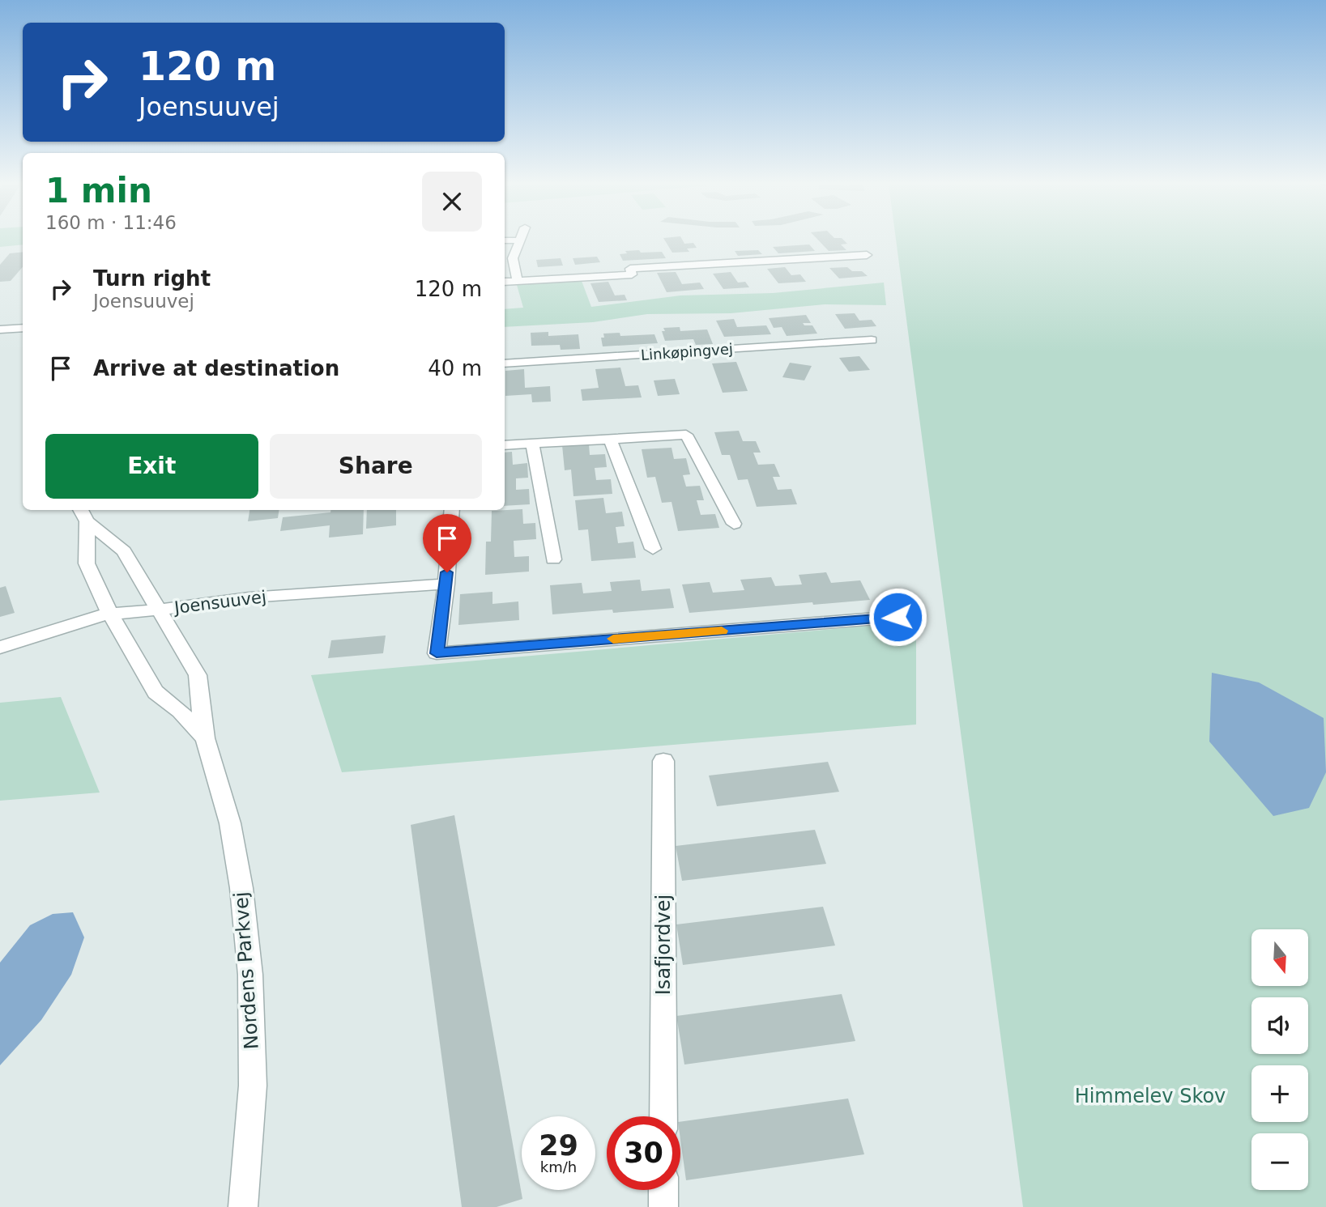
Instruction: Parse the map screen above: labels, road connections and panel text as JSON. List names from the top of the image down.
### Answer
{
  "streets": {
    "street": [
      "Linkøpingvej",
      "Joensuuvej",
      "Isafjordvej",
      "Nordens Parkvej"
    ]
  },
  "crossings": [
    ["Joensuuvej", "Nordens Parkvej"]
  ],
  "parks": ["Himmelev Skov"],
  "north": "bottom",
  "page": {
    "turn": ["120 m", "Joensuuvej"],
    "heading": ["1 min", "160 m · 11:46"],
    "list": [
      {
        "name": "Turn right",
        "note": "Joensuuvej",
        "value": "120 m"
      },
      {
        "name": "Arrive at destination",
        "value": "40 m"
      }
    ],
    "buttons": ["Exit", "Share"],
    "map_buttons": ["+", "−"],
    "speed": "29 km/h",
    "limit": "30"
  }
}
